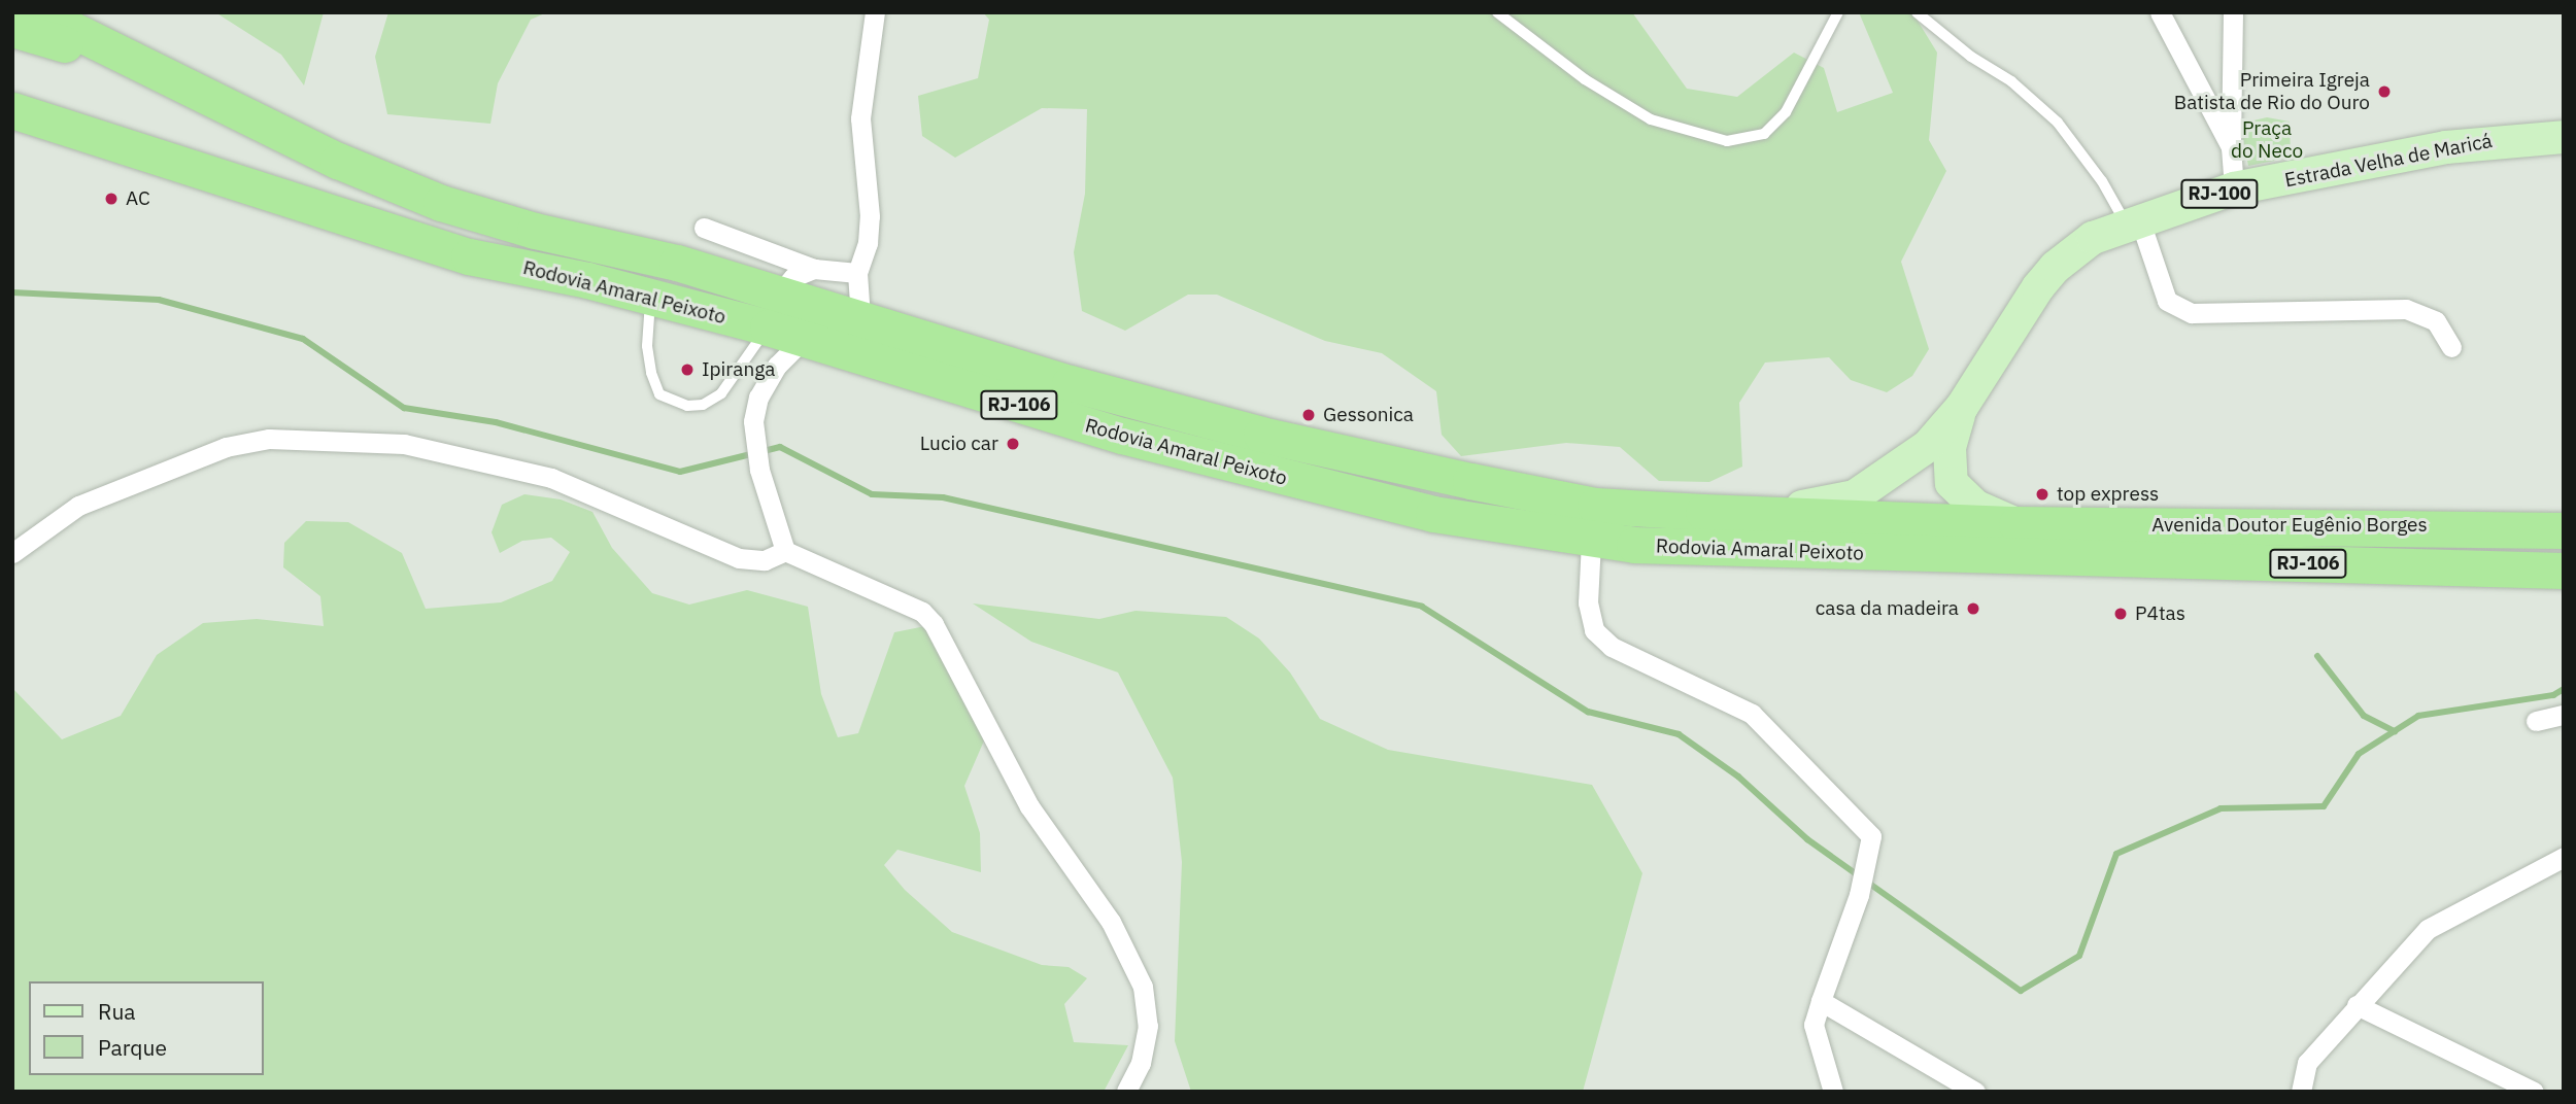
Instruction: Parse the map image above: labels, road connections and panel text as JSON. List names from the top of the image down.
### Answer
{
  "streets": {
    "highway": ["Rodovia Amaral Peixoto", "RJ-106", "Avenida Doutor Eugênio Borges"],
    "main road": ["Estrada Velha de Maricá", "RJ-100"]
  },
  "crossings": [
    ["Estrada Velha de Maricá", "Rodovia Amaral Peixoto"],
    ["Estrada Velha de Maricá", "Avenida Doutor Eugênio Borges"],
    ["Rodovia Amaral Peixoto", "Avenida Doutor Eugênio Borges"]
  ],
  "parks": ["Praça do Neco"],
  "places": [
    "Primeira Igreja Batista de Rio do Ouro",
    "AC",
    "Ipiranga",
    "Gessonica",
    "Lucio car",
    "top express",
    "casa da madeira",
    "P4tas"
  ],
  "legend": ["Rua", "Parque"]
}
